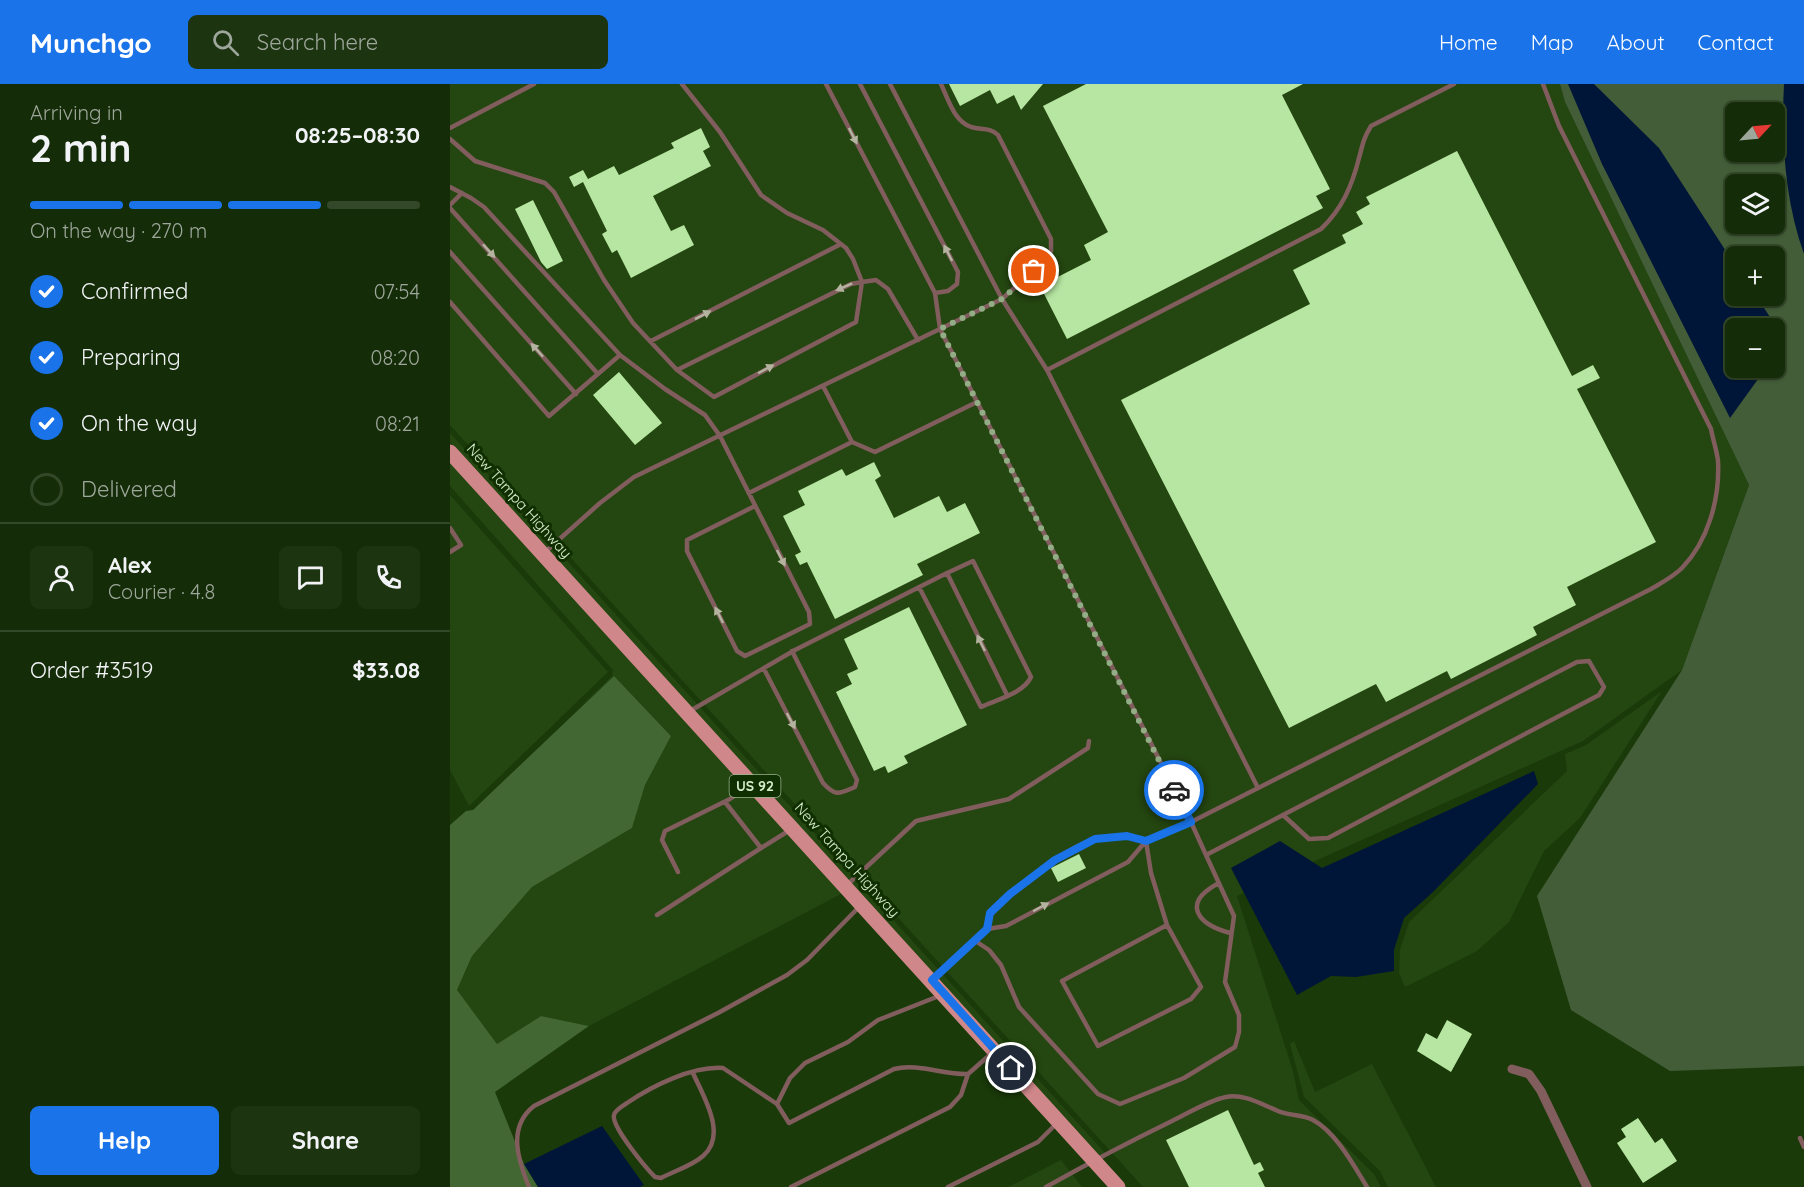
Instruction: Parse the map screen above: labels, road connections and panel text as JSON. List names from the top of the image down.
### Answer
{
  "streets": {
    "main road": ["New Tampa Highway", "US 92"]
  },
  "north": "top right",
  "page": {
    "header": "Munchgo",
    "search": "Search here",
    "nav": [
      "Home",
      "Map",
      "About",
      "Contact"
    ],
    "heading": ["2 min", "Arriving in", "08:25–08:30"],
    "panel": [
      "Alex",
      "Courier · 4.8",
      "Order #3519",
      "$33.08"
    ],
    "map_buttons": ["+", "−"],
    "bar": "On the way · 270 m",
    "list": [
      ["Confirmed", "07:54"],
      ["Preparing", "08:20"],
      ["On the way", "08:21"],
      "Delivered"
    ],
    "buttons": ["Help", "Share"]
  }
}
